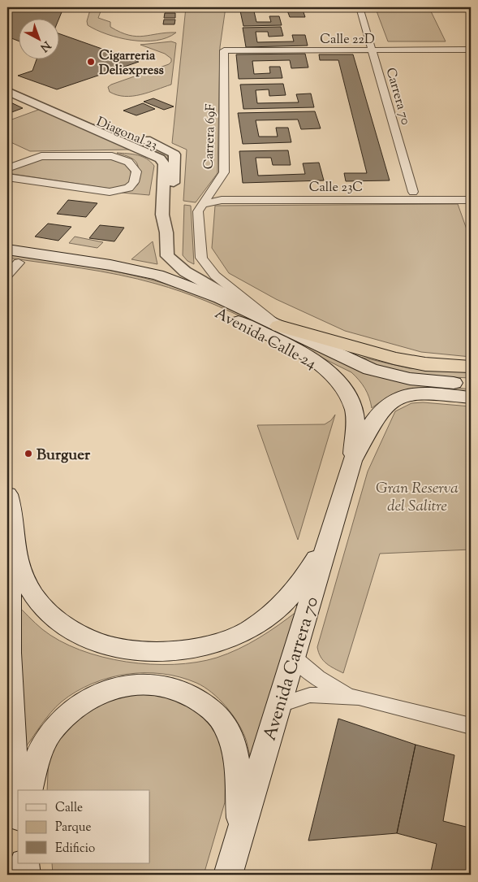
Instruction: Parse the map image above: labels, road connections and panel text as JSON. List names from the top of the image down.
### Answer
{
  "streets": {
    "main road": ["Avenida Calle 24", "Avenida Carrera 70"],
    "street": [
      "Calle 22D",
      "Carrera 70",
      "Diagonal 23",
      "Carrera 69F",
      "Calle 23C"
    ]
  },
  "crossings": [
    ["Calle 22D", "Carrera 70"],
    ["Calle 22D", "Carrera 69F"],
    ["Carrera 70", "Calle 23C"],
    ["Diagonal 23", "Carrera 69F"],
    ["Diagonal 23", "Avenida Calle 24"],
    ["Carrera 69F", "Calle 23C"],
    ["Carrera 69F", "Avenida Calle 24"],
    ["Avenida Calle 24", "Avenida Carrera 70"]
  ],
  "parks": ["Gran Reserva del Salitre"],
  "places": ["Cigarreria Deliexpress", "Burguer"],
  "legend": ["Calle", "Parque", "Edificio"],
  "north": "bottom right"
}
